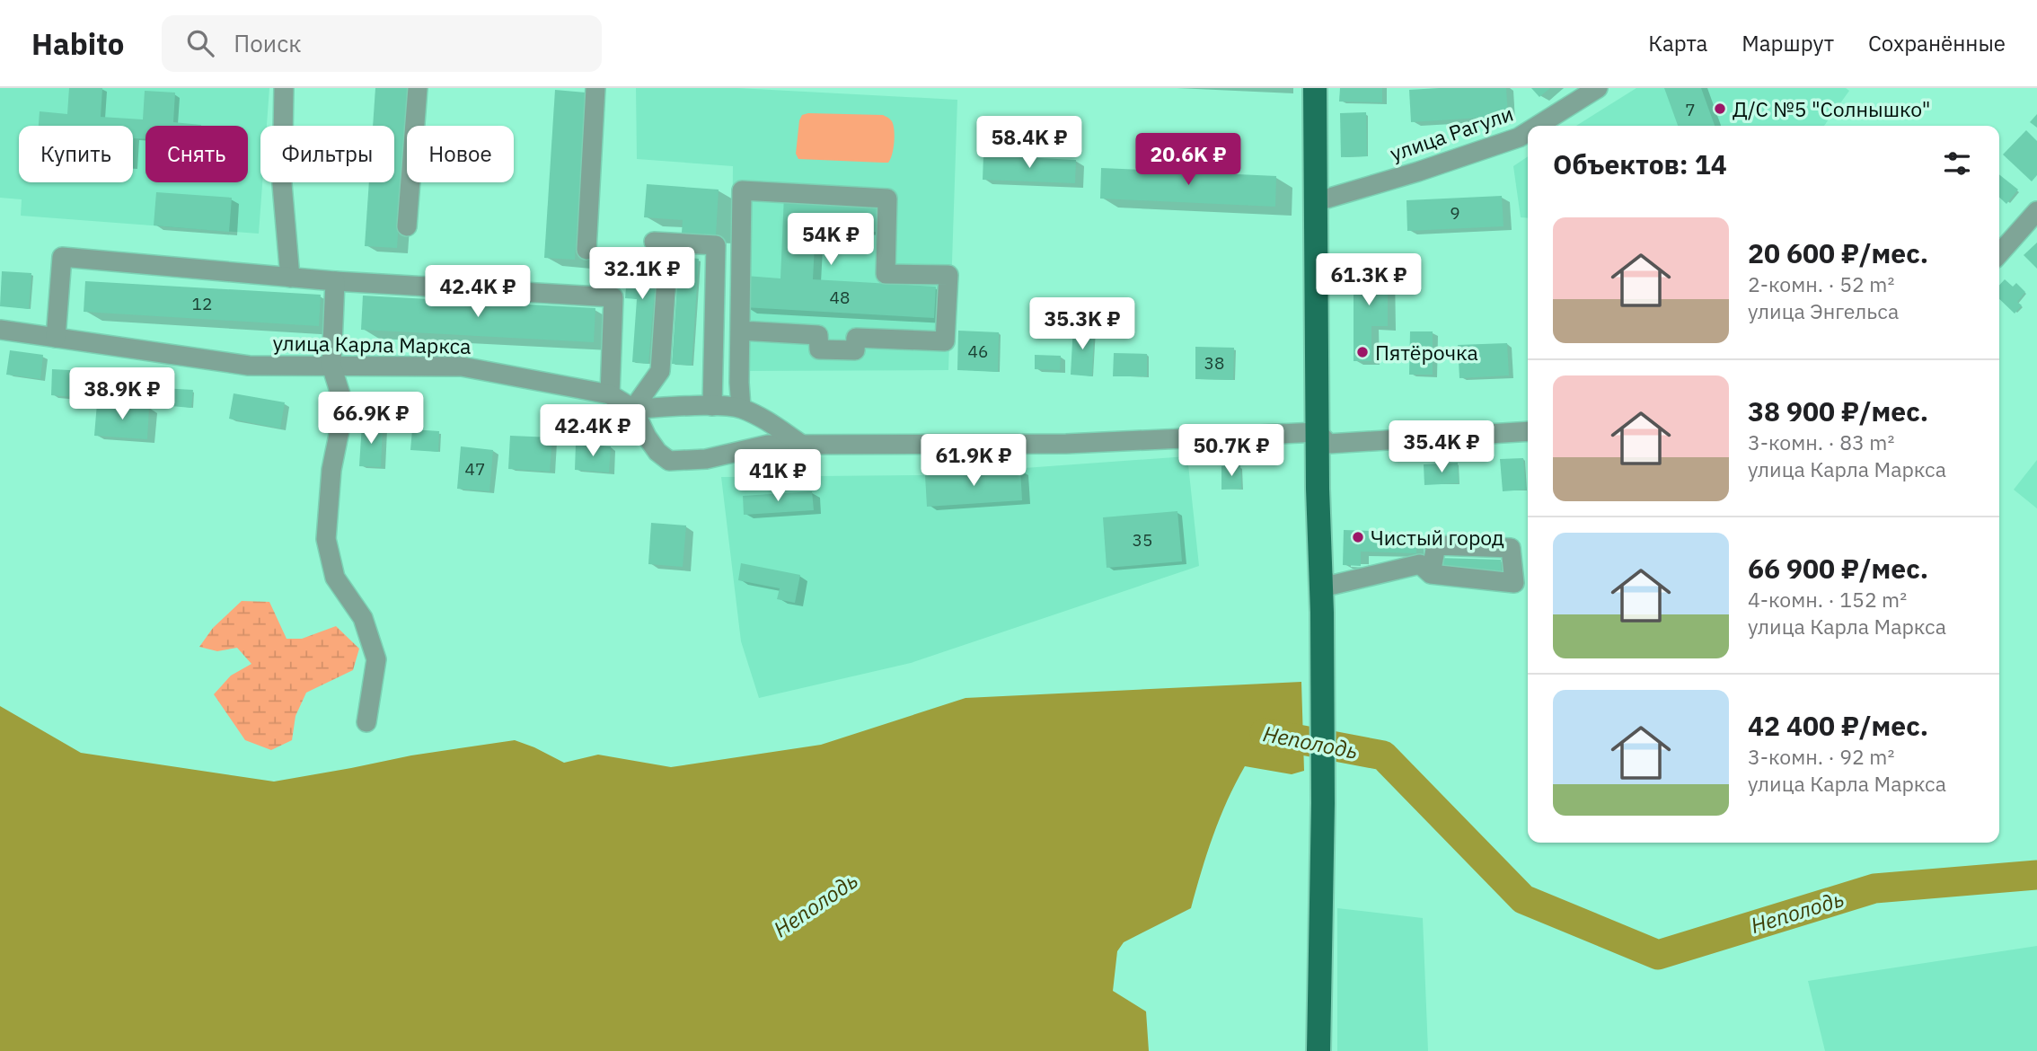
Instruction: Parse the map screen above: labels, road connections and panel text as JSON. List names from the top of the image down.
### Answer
{
  "streets": {
    "street": ["улица Рагули", "улица Карла Маркса"]
  },
  "water": ["Неполодь"],
  "places": ["Д/С №5 \"Солнышко\"", "Пятёрочка", "Чистый город"],
  "house_numbers": [
    "7",
    "9",
    "48",
    "12",
    "46",
    "38",
    "47",
    "35"
  ],
  "page": {
    "header": "Habito",
    "search": "Поиск",
    "nav": ["Карта", "Маршрут", "Сохранённые"],
    "price": [
      "58.4K ₽",
      "20.6K ₽",
      "54K ₽",
      "32.1K ₽",
      "61.3K ₽",
      "42.4K ₽",
      "35.3K ₽",
      "38.9K ₽",
      "66.9K ₽",
      "42.4K ₽",
      "35.4K ₽",
      "50.7K ₽",
      "61.9K ₽",
      "41K ₽"
    ],
    "chip": [
      "Купить",
      "Снять",
      "Фильтры",
      "Новое"
    ],
    "heading": "Объектов: 14",
    "list": [
      {
        "name": "20 600 ₽/мес.",
        "note": "2-комн. · 52 m² · улица Энгельса"
      },
      {
        "name": "38 900 ₽/мес.",
        "note": "3-комн. · 83 m² · улица Карла Маркса"
      },
      {
        "name": "66 900 ₽/мес.",
        "note": "4-комн. · 152 m² · улица Карла Маркса"
      },
      {
        "name": "42 400 ₽/мес.",
        "note": "3-комн. · 92 m² · улица Карла Маркса"
      }
    ]
  }
}
